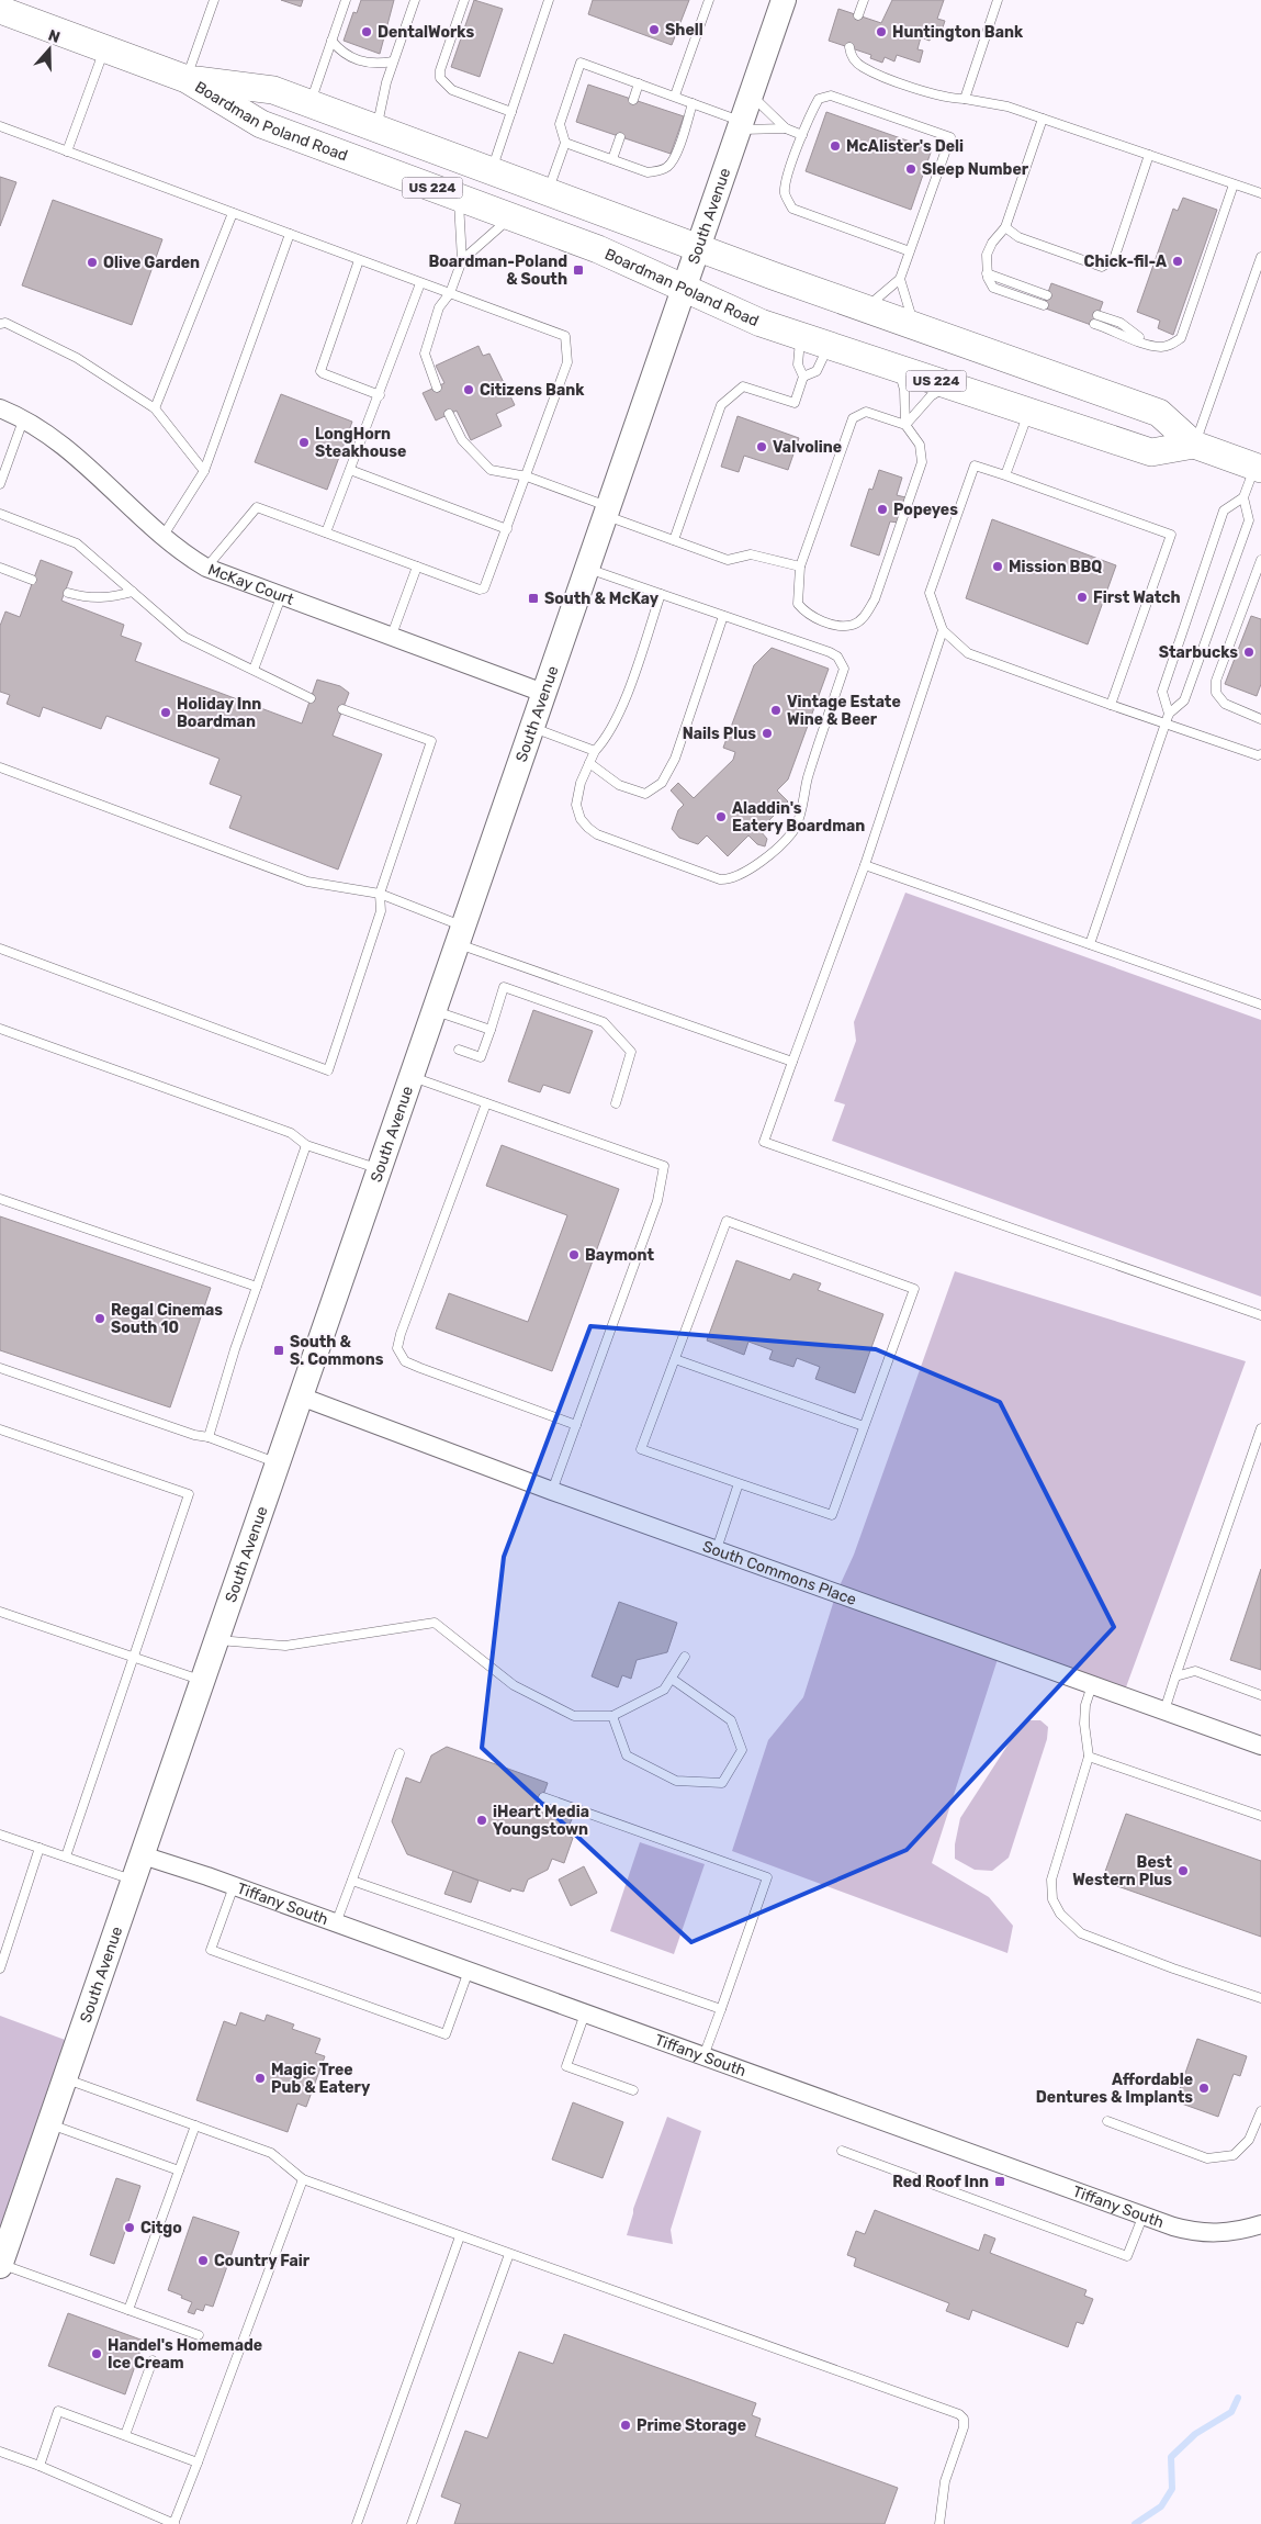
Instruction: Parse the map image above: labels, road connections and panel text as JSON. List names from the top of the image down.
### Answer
{
  "streets": {
    "main road": ["Boardman Poland Road", "US 224", "South Avenue"],
    "street": ["McKay Court", "South Commons Place", "Tiffany South"]
  },
  "crossings": [
    ["Boardman Poland Road", "South Avenue"],
    ["South Avenue", "McKay Court"],
    ["South Avenue", "South Commons Place"],
    ["South Avenue", "Tiffany South"]
  ],
  "places": {
    "other": [
      "Shell",
      "DentalWorks",
      "Huntington Bank",
      "McAlister's Deli",
      "Sleep Number",
      "Chick-fil-A",
      "Olive Garden",
      "Citizens Bank",
      "LongHorn Steakhouse",
      "Valvoline",
      "Popeyes",
      "Mission BBQ",
      "First Watch",
      "Starbucks",
      "Vintage Estate Wine & Beer",
      "Holiday Inn Boardman",
      "Nails Plus",
      "Aladdin's Eatery Boardman",
      "Baymont",
      "Regal Cinemas South 10",
      "iHeart Media Youngstown",
      "Best Western Plus",
      "Magic Tree Pub & Eatery",
      "Affordable Dentures & Implants",
      "Citgo",
      "Country Fair",
      "Handel's Homemade Ice Cream",
      "Prime Storage"
    ],
    "transit": [
      "Boardman-Poland & South",
      "South & McKay",
      "South & S. Commons",
      "Red Roof Inn"
    ]
  },
  "north": "top"
}
